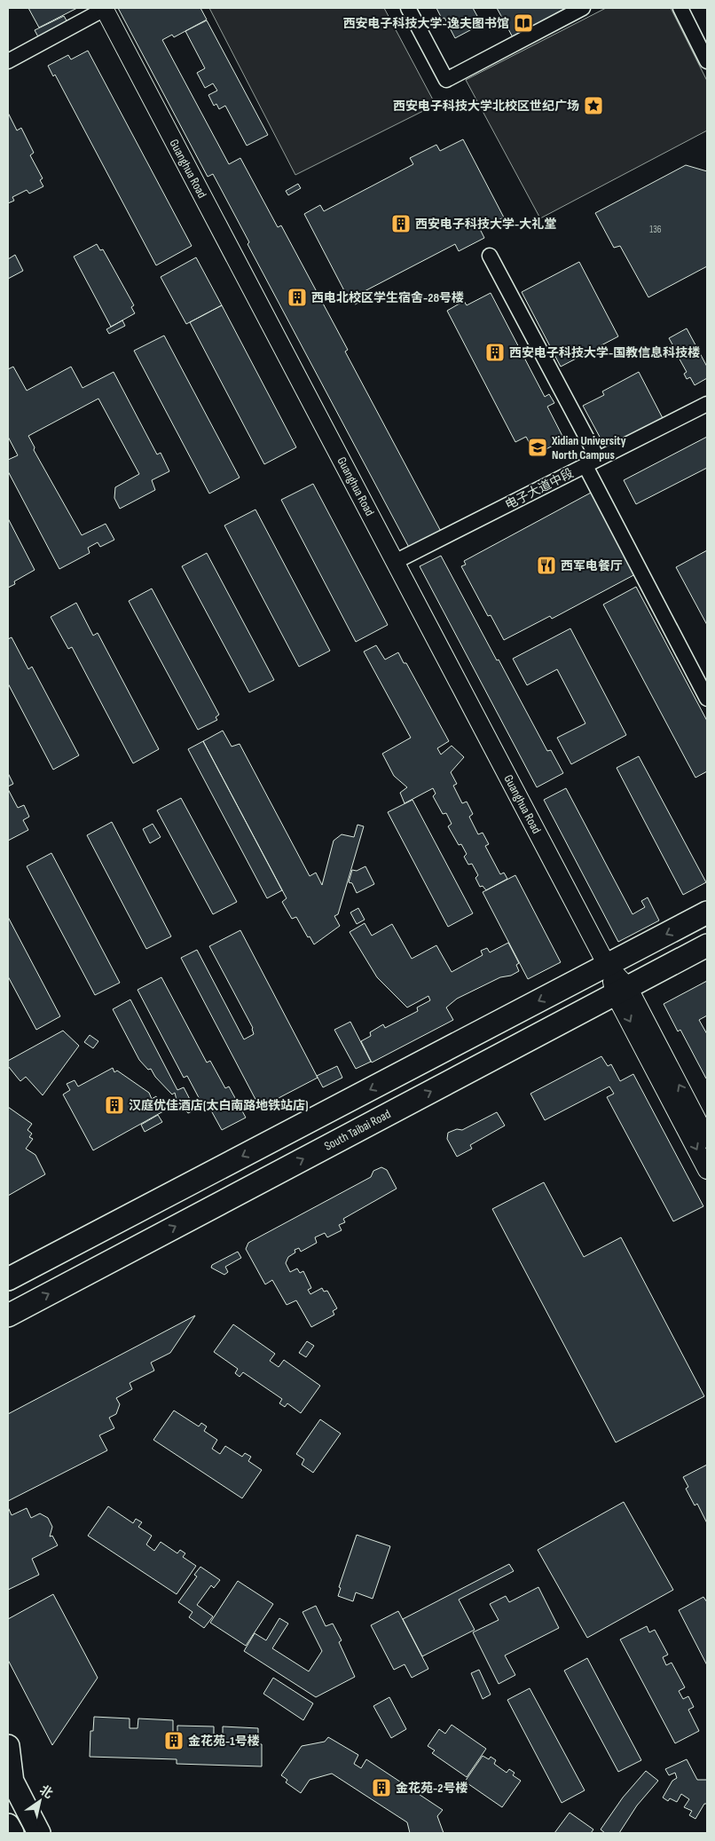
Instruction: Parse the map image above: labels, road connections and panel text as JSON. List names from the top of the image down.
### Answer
{
  "streets": {
    "main road": ["South Taibai Road"],
    "street": ["Guanghua Road", "电子大道中段"]
  },
  "crossings": [
    ["Guanghua Road", "电子大道中段"],
    ["Guanghua Road", "South Taibai Road"]
  ],
  "places": {
    "library": ["西安电子科技大学-逸夫图书馆"],
    "place": ["西安电子科技大学北校区世纪广场"],
    "building": [
      "西安电子科技大学-大礼堂",
      "西电北校区学生宿舍-28号楼",
      "西安电子科技大学-国教信息科技楼",
      "汉庭优佳酒店(太白南路地铁站店)",
      "金花苑-1号楼",
      "金花苑-2号楼"
    ],
    "school or university": ["Xidian University North Campus"],
    "restaurant": ["西军电餐厅"]
  },
  "house_numbers": ["136"],
  "north": "top right"
}
